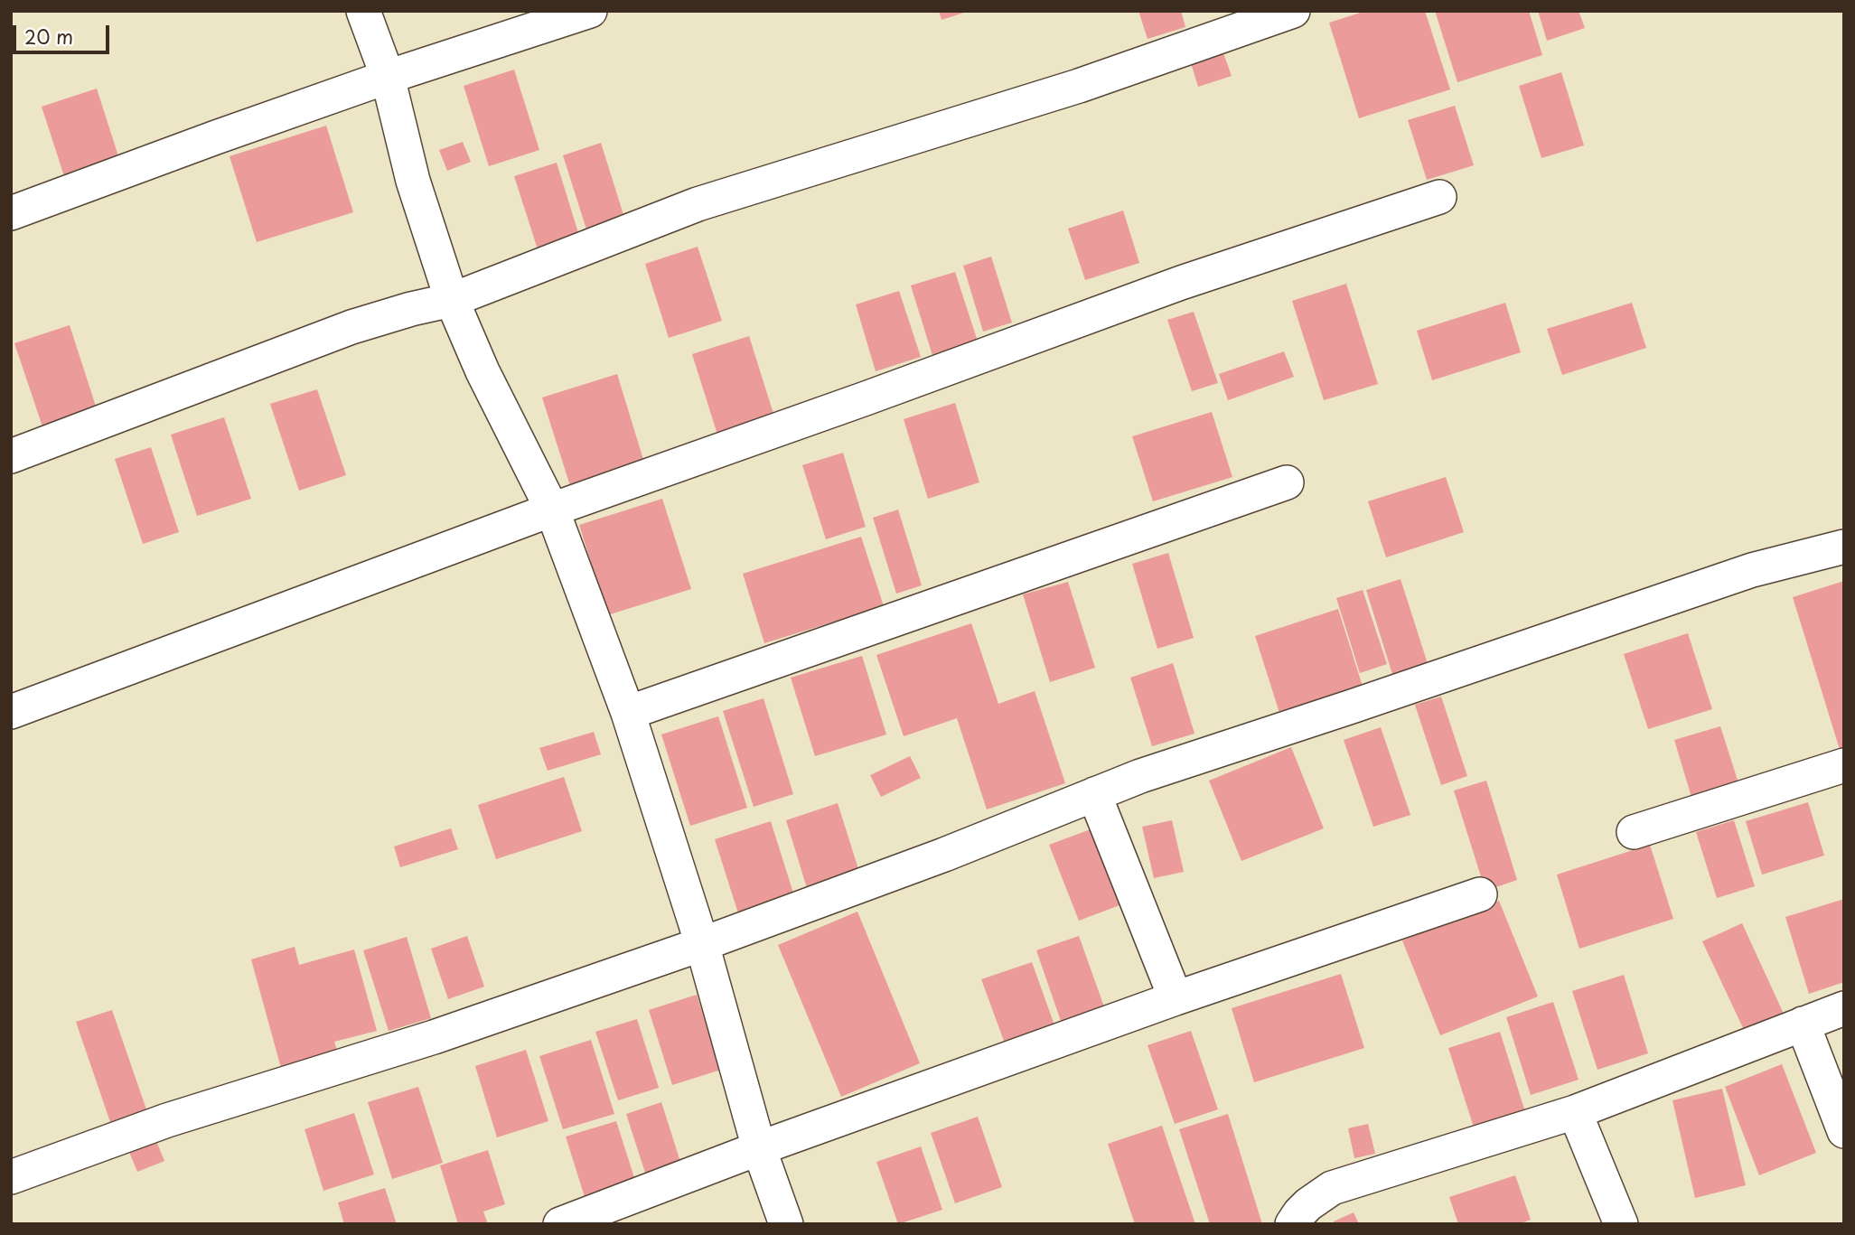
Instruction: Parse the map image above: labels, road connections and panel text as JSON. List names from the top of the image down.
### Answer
{
  "scale_bar": "20 m"
}
